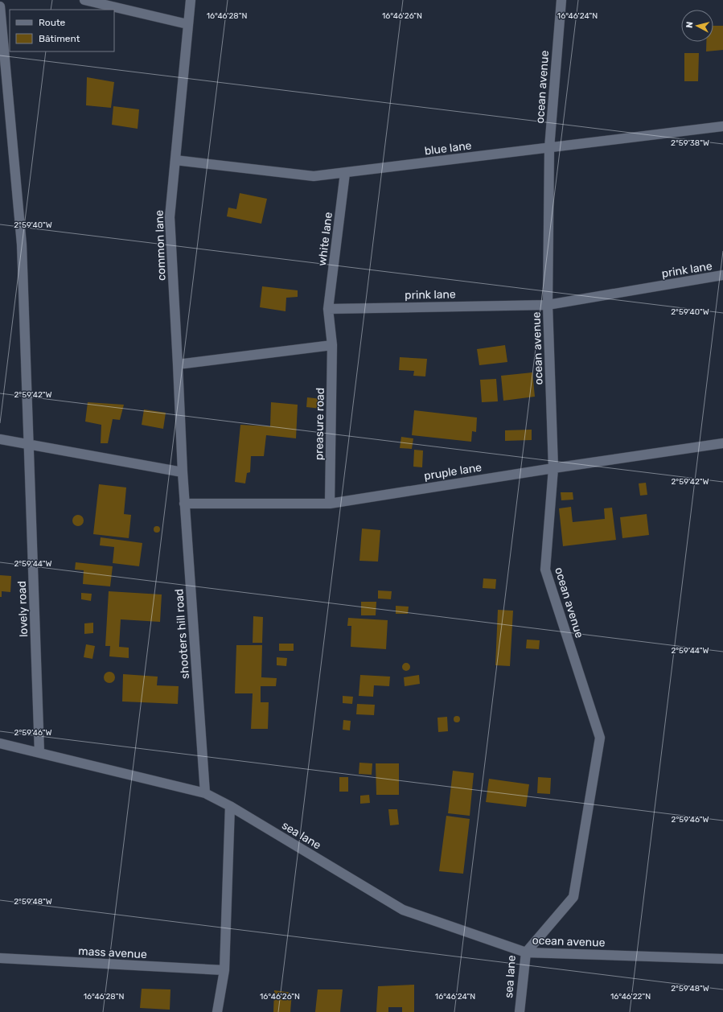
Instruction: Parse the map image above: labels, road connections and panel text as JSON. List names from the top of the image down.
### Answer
{
  "streets": {
    "street": [
      "ocean avenue",
      "blue lane",
      "white lane",
      "common lane",
      "prink lane",
      "preasure road",
      "pruple lane",
      "lovely road",
      "shooters hill road",
      "sea lane",
      "mass avenue"
    ]
  },
  "crossings": [
    ["ocean avenue", "blue lane"],
    ["ocean avenue", "prink lane"],
    ["ocean avenue", "pruple lane"],
    ["ocean avenue", "sea lane"],
    ["blue lane", "white lane"],
    ["blue lane", "common lane"],
    ["white lane", "prink lane"],
    ["common lane", "shooters hill road"],
    ["preasure road", "pruple lane"],
    ["pruple lane", "shooters hill road"],
    ["lovely road", "sea lane"],
    ["shooters hill road", "sea lane"]
  ],
  "legend": ["Route", "Bâtiment"],
  "north": "left",
  "coordinates": [
    "16°46'28\"N",
    "16°46'26\"N",
    "16°46'24\"N",
    "2°59'38\"W",
    "2°59'40\"W",
    "2°59'42\"W",
    "2°59'44\"W",
    "2°59'46\"W",
    "2°59'48\"W",
    "16°46'22\"N"
  ]
}
